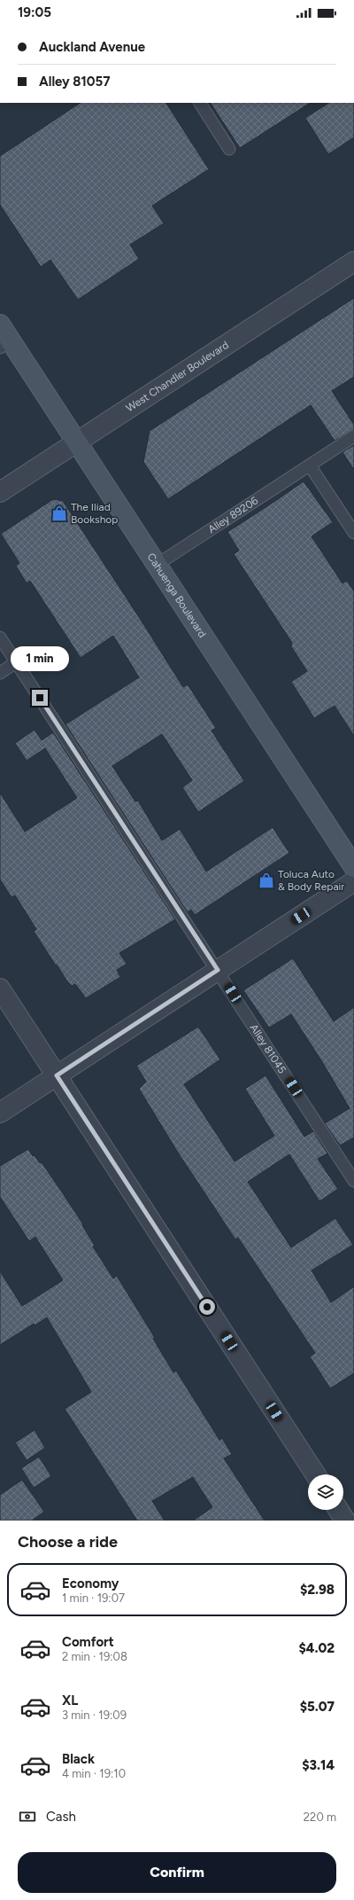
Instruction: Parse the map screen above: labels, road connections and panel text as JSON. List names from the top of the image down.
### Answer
{
  "streets": {
    "main road": ["Cahuenga Boulevard"],
    "street": ["West Chandler Boulevard"],
    "lane": ["Alley 89206", "Alley 81045"]
  },
  "crossings": [
    ["West Chandler Boulevard", "Cahuenga Boulevard"],
    ["Alley 89206", "Cahuenga Boulevard"]
  ],
  "places": {
    "shop": ["The Iliad Bookshop", "Toluca Auto & Body Repair"]
  },
  "page": {
    "status": "19:05",
    "banner": ["Auckland Avenue", "Alley 81057"],
    "bubble": "1 min",
    "heading": "Choose a ride",
    "list": [
      {
        "name": "Economy",
        "note": "1 min · 19:07",
        "value": "$2.98"
      },
      {
        "name": "Comfort",
        "note": "2 min · 19:08",
        "value": "$4.02"
      },
      {
        "name": "XL",
        "note": "3 min · 19:09",
        "value": "$5.07"
      },
      {
        "name": "Black",
        "note": "4 min · 19:10",
        "value": "$3.14"
      }
    ],
    "pay": ["Cash", "220 m"],
    "buttons": "Confirm"
  }
}
